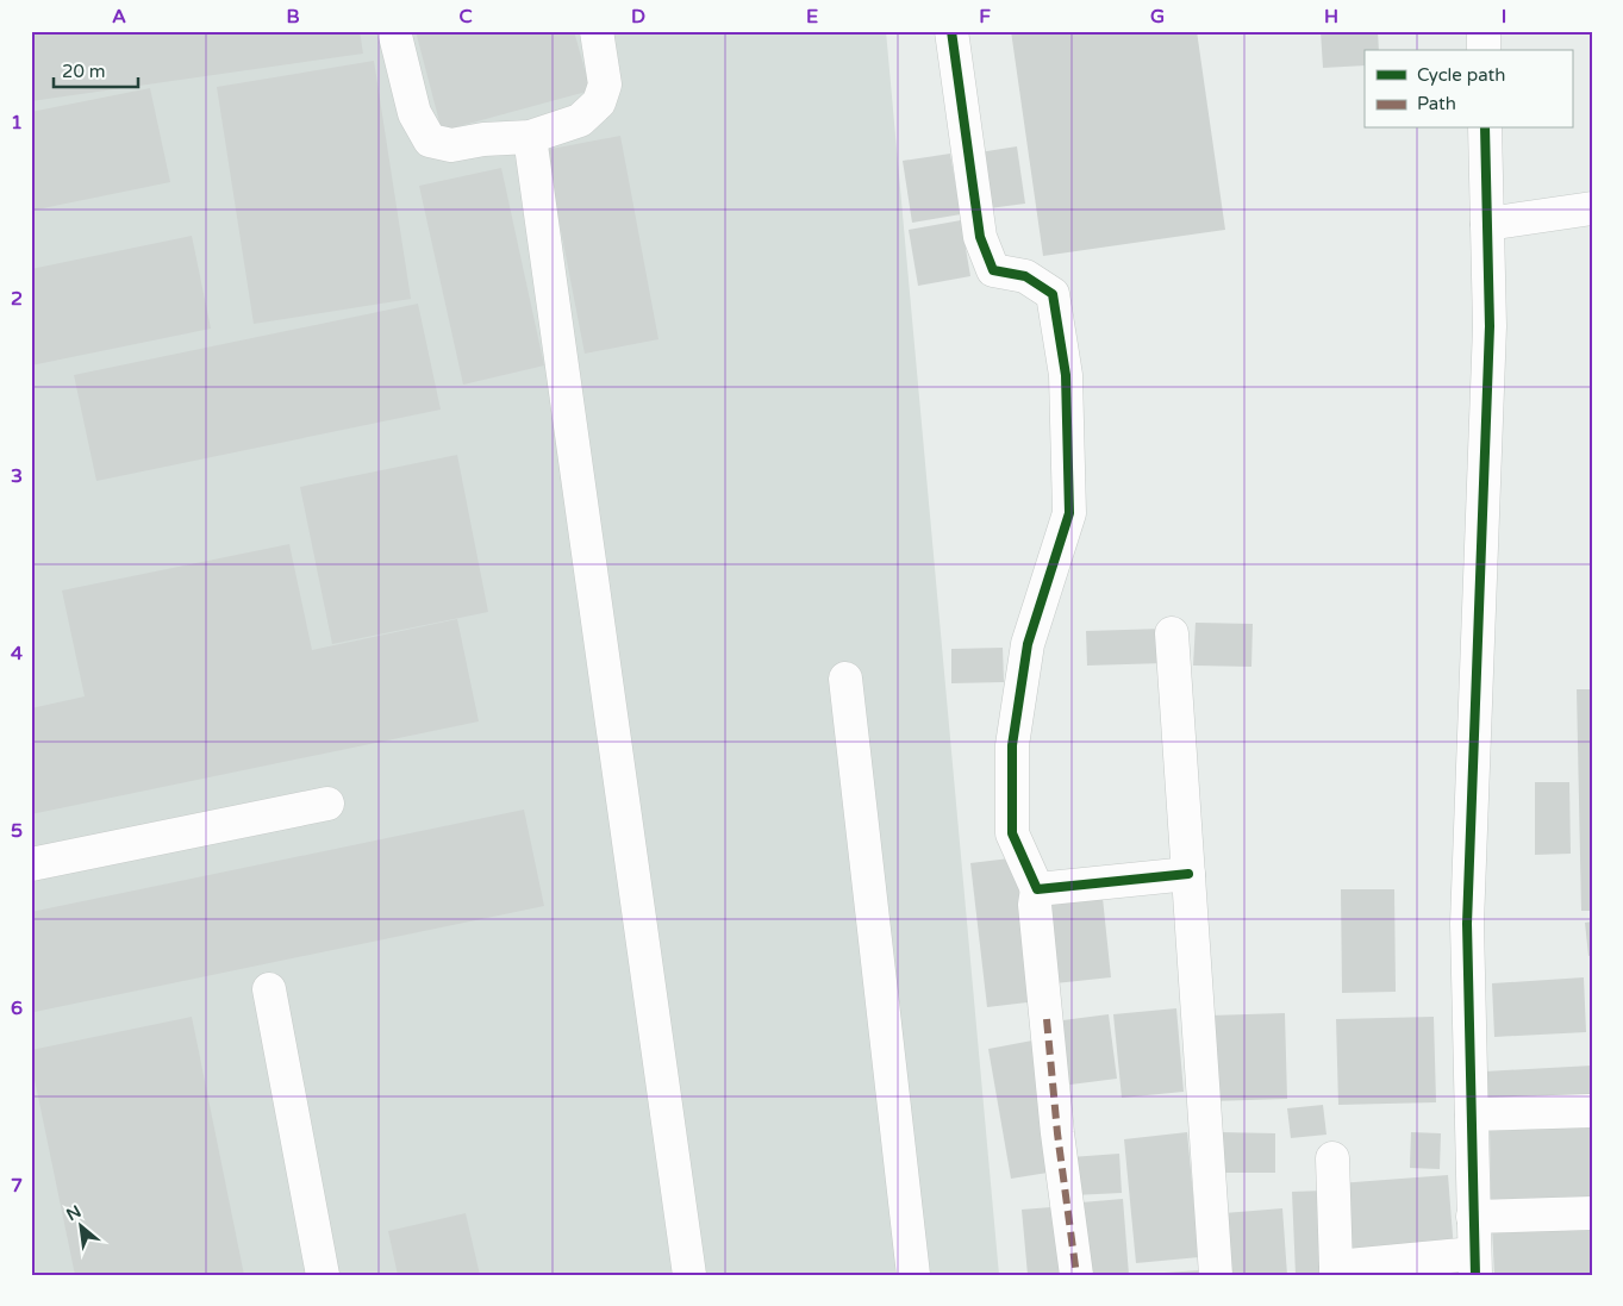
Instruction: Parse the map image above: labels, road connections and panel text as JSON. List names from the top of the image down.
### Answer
{
  "legend": ["Cycle path", "Path"],
  "scale_bar": "20 m",
  "north": "top left",
  "grid": {
    "columns": [
      "A",
      "B",
      "C",
      "D",
      "E",
      "F",
      "G",
      "H",
      "I"
    ],
    "rows": [
      "1",
      "2",
      "3",
      "4",
      "5",
      "6",
      "7"
    ]
  }
}
